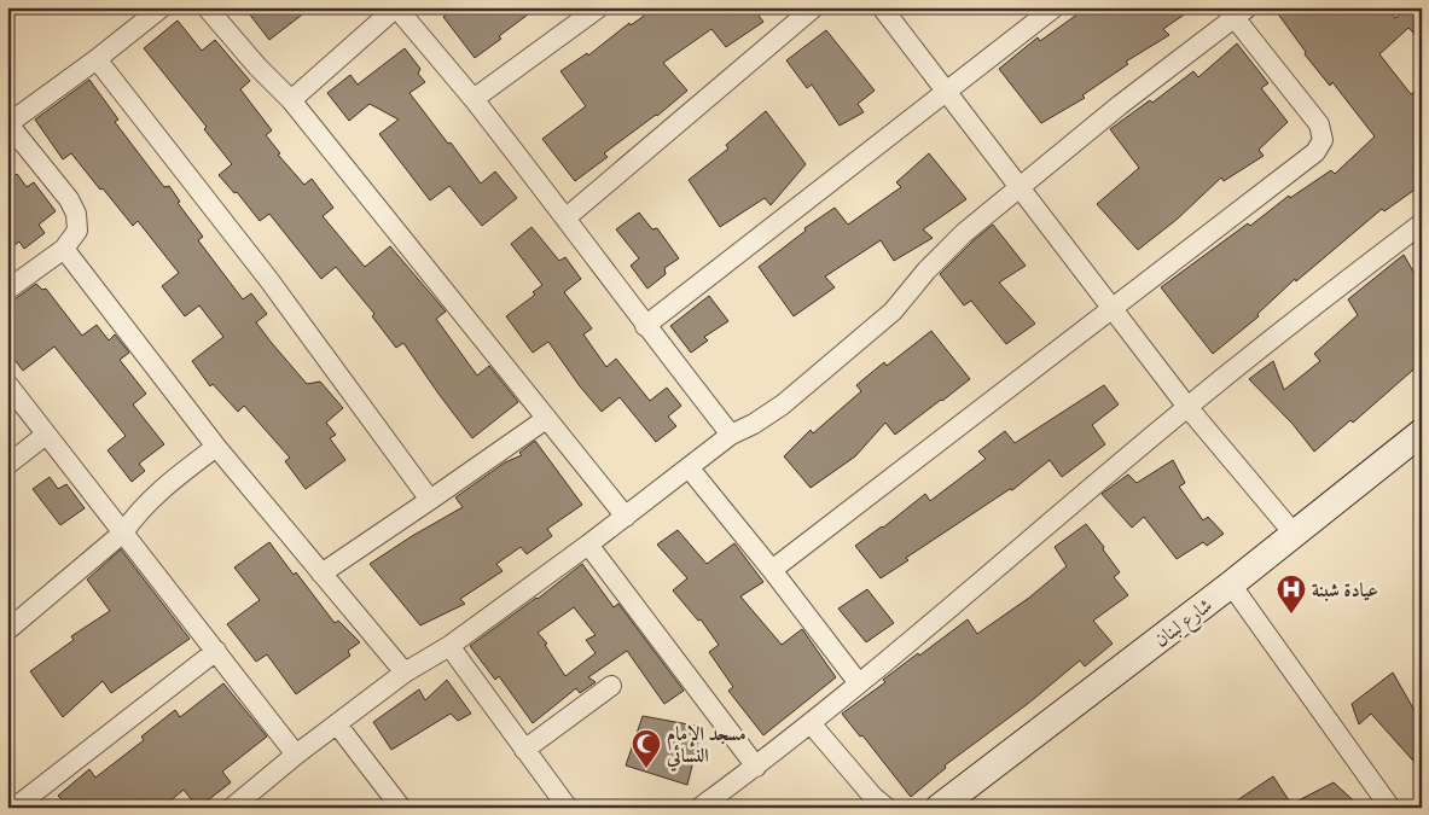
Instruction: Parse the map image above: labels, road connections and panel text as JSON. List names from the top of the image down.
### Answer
{
  "streets": {
    "street": ["شارع لبنان"]
  },
  "places": {
    "hospital": ["عيادة شبنة"],
    "mosque": ["مسجد الإمام النسائي"]
  }
}
